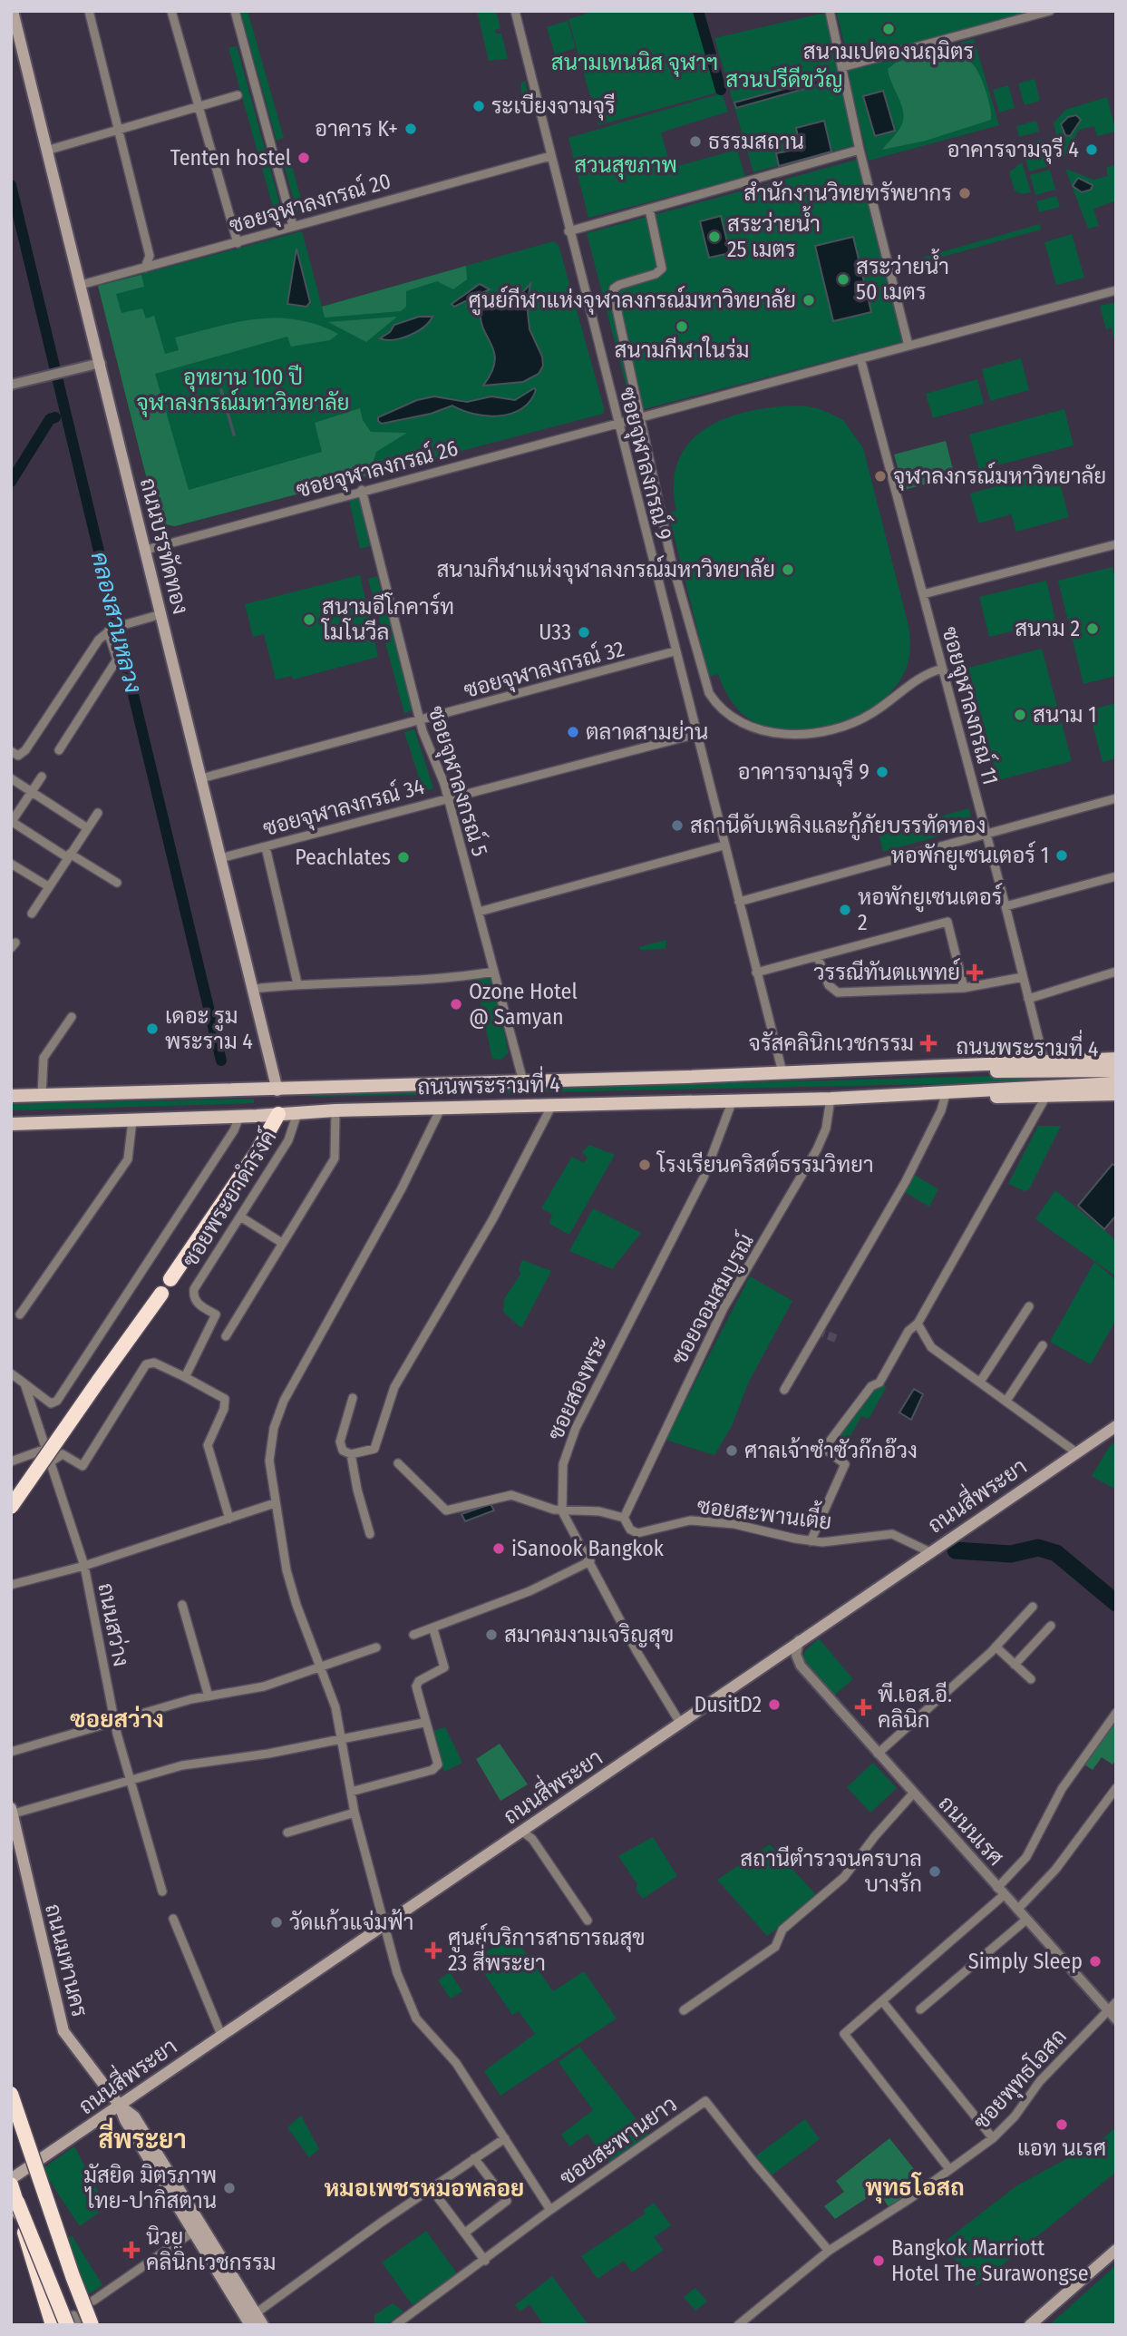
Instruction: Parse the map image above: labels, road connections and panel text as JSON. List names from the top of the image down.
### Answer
{
  "streets": {
    "main road": [
      "ถนนบรรทัดทอง",
      "ถนนพระรามที่ 4",
      "ถนนสี่พระยา",
      "ถนนมหานคร"
    ],
    "street": [
      "ซอยจุฬาลงกรณ์ 20",
      "ซอยจุฬาลงกรณ์ 9",
      "ซอยจุฬาลงกรณ์ 26",
      "ซอยจุฬาลงกรณ์ 32",
      "ซอยจุฬาลงกรณ์ 11",
      "ซอยจุฬาลงกรณ์ 5",
      "ซอยจุฬาลงกรณ์ 34",
      "ซอยพระยาดำรงค์",
      "ซอยจอมสมบูรณ์",
      "ซอยสองพระ",
      "ซอยสะพานเตี้ย",
      "ถนนสว่าง",
      "ถนนนเรศ",
      "ซอยพุทธโอสถ",
      "ซอยสะพานยาว"
    ]
  },
  "crossings": [
    ["ซอยจุฬาลงกรณ์ 20", "ซอยจุฬาลงกรณ์ 9"],
    ["ซอยจุฬาลงกรณ์ 20", "ถนนบรรทัดทอง"],
    ["ซอยจุฬาลงกรณ์ 9", "ซอยจุฬาลงกรณ์ 26"],
    ["ซอยจุฬาลงกรณ์ 9", "ซอยจุฬาลงกรณ์ 32"],
    ["ซอยจุฬาลงกรณ์ 9", "ซอยจุฬาลงกรณ์ 34"],
    ["ซอยจุฬาลงกรณ์ 9", "ถนนพระรามที่ 4"],
    ["ซอยจุฬาลงกรณ์ 26", "ถนนบรรทัดทอง"],
    ["ซอยจุฬาลงกรณ์ 26", "ซอยจุฬาลงกรณ์ 11"],
    ["ซอยจุฬาลงกรณ์ 26", "ซอยจุฬาลงกรณ์ 5"],
    ["ถนนบรรทัดทอง", "ซอยจุฬาลงกรณ์ 32"],
    ["ถนนบรรทัดทอง", "ซอยจุฬาลงกรณ์ 34"],
    ["ถนนบรรทัดทอง", "ถนนพระรามที่ 4"],
    ["ซอยจุฬาลงกรณ์ 32", "ซอยจุฬาลงกรณ์ 5"],
    ["ซอยจุฬาลงกรณ์ 11", "ถนนพระรามที่ 4"],
    ["ซอยจุฬาลงกรณ์ 5", "ซอยจุฬาลงกรณ์ 34"],
    ["ซอยจุฬาลงกรณ์ 5", "ถนนพระรามที่ 4"],
    ["ถนนพระรามที่ 4", "ซอยพระยาดำรงค์"],
    ["ถนนพระรามที่ 4", "ซอยจอมสมบูรณ์"],
    ["ถนนพระรามที่ 4", "ซอยสองพระ"],
    ["ซอยจอมสมบูรณ์", "ซอยสะพานเตี้ย"],
    ["ซอยสองพระ", "ถนนสี่พระยา"],
    ["ซอยสองพระ", "ซอยสะพานเตี้ย"],
    ["ถนนสี่พระยา", "ซอยสะพานเตี้ย"],
    ["ถนนสี่พระยา", "ถนนมหานคร"],
    ["ถนนนเรศ", "ซอยพุทธโอสถ"],
    ["ซอยพุทธโอสถ", "ซอยสะพานยาว"]
  ],
  "districts": [
    "ซอยสว่าง",
    "สี่พระยา",
    "พุทธโอสถ",
    "หมอเพชรหมอพลอย"
  ],
  "water": ["คลองสวนหลวง"],
  "parks": [
    "สนามเทนนิส จุฬาฯ",
    "สวนปรีดีขวัญ",
    "สวนสุขภาพ",
    "อุทยาน 100 ปี จุฬาลงกรณ์มหาวิทยาลัย"
  ],
  "places": {
    "other": [
      "สนามเปตองนฤมิตร",
      "ระเบียงจามจุรี",
      "อาคาร K+",
      "ธรรมสถาน",
      "อาคารจามจุรี 4",
      "Tenten hostel",
      "สำนักงานวิทยทรัพยากร",
      "สระว่ายน้ำ 25 เมตร",
      "สระว่ายน้ำ 50 เมตร",
      "ศูนย์กีฬาแห่งจุฬาลงกรณ์มหาวิทยาลัย",
      "สนามกีฬาในร่ม",
      "จุฬาลงกรณ์มหาวิทยาลัย",
      "สนามกีฬาแห่งจุฬาลงกรณ์มหาวิทยาลัย",
      "สนามอีโกคาร์ท โมโนวีล",
      "สนาม 2",
      "U33",
      "สนาม 1",
      "ตลาดสามย่าน",
      "อาคารจามจุรี 9",
      "สถานีดับเพลิงและกู้ภัยบรรทัดทอง",
      "หอพักยูเซนเตอร์ 1",
      "Peachlates",
      "หอพักยูเซนเตอร์ 2",
      "Ozone Hotel @ Samyan",
      "เดอะ รูม พระราม 4",
      "โรงเรียนคริสต์ธรรมวิทยา",
      "ศาลเจ้าซำซัวก๊กอ๊วง",
      "iSanook Bangkok",
      "สมาคมงามเจริญสุข",
      "DusitD2",
      "สถานีตำรวจนครบาล บางรัก",
      "วัดแก้วแจ่มฟ้า",
      "Simply Sleep",
      "แอท นเรศ",
      "มัสยิด มิตรภาพ ไทย-ปากิสตาน",
      "Bangkok Marriott Hotel The Surawongse"
    ],
    "health": [
      "วรรณีทันตแพทย์",
      "จรัสคลินิกเวชกรรม",
      "พี.เอส.อี. คลินิก",
      "ศูนย์บริการสาธารณสุข 23 สี่พระยา",
      "นิวยู คลินิกเวชกรรม"
    ]
  }
}
